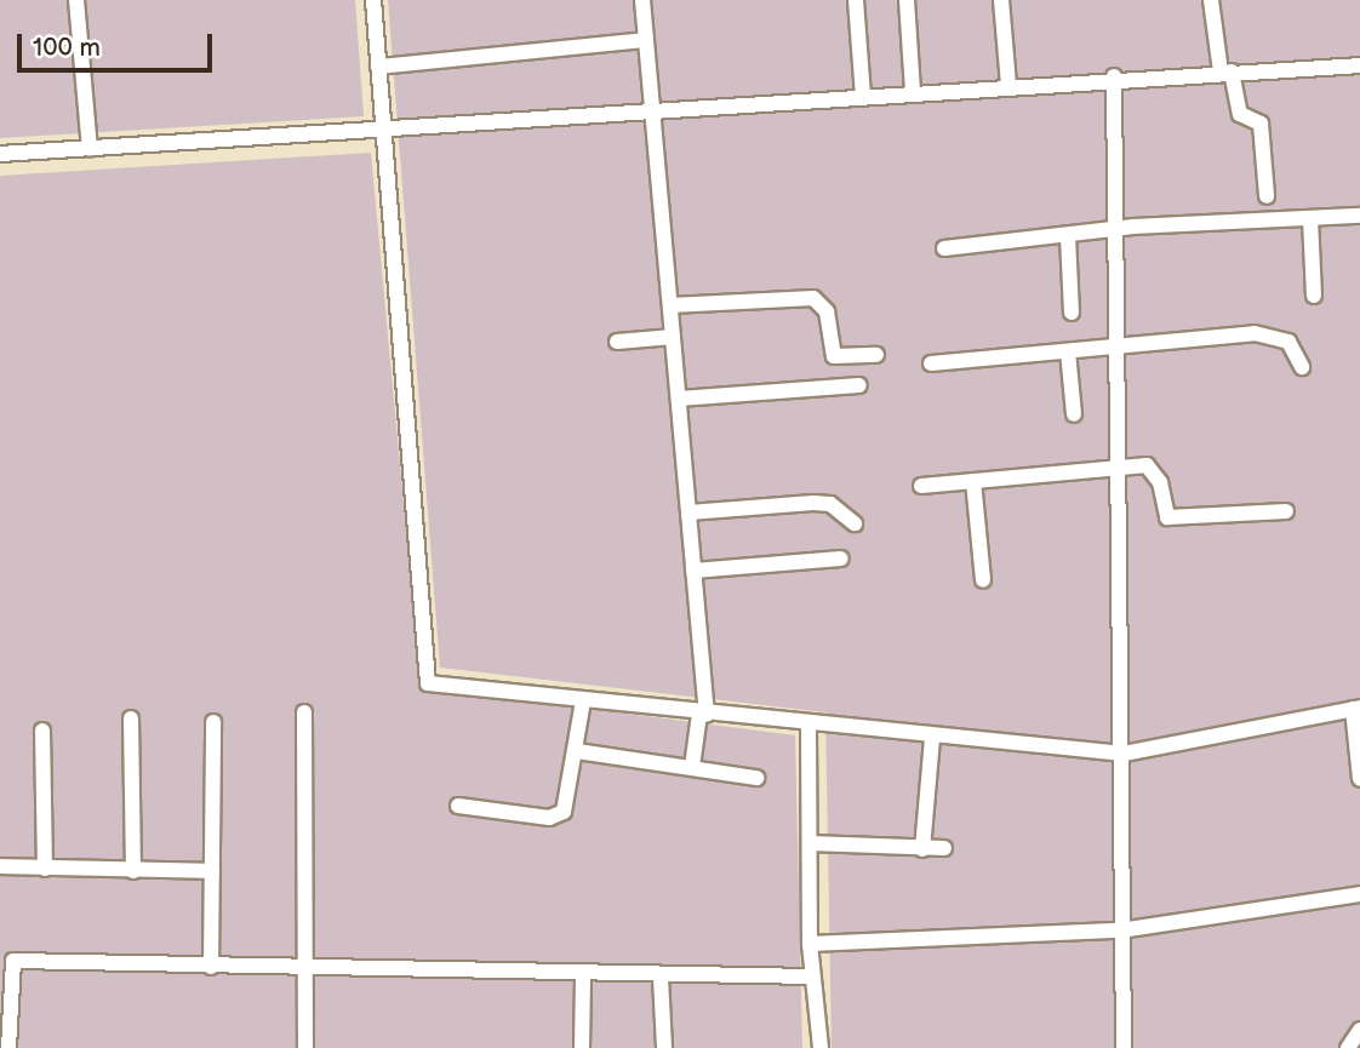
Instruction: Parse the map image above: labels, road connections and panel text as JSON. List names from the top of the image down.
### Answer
{
  "scale_bar": "100 m"
}
